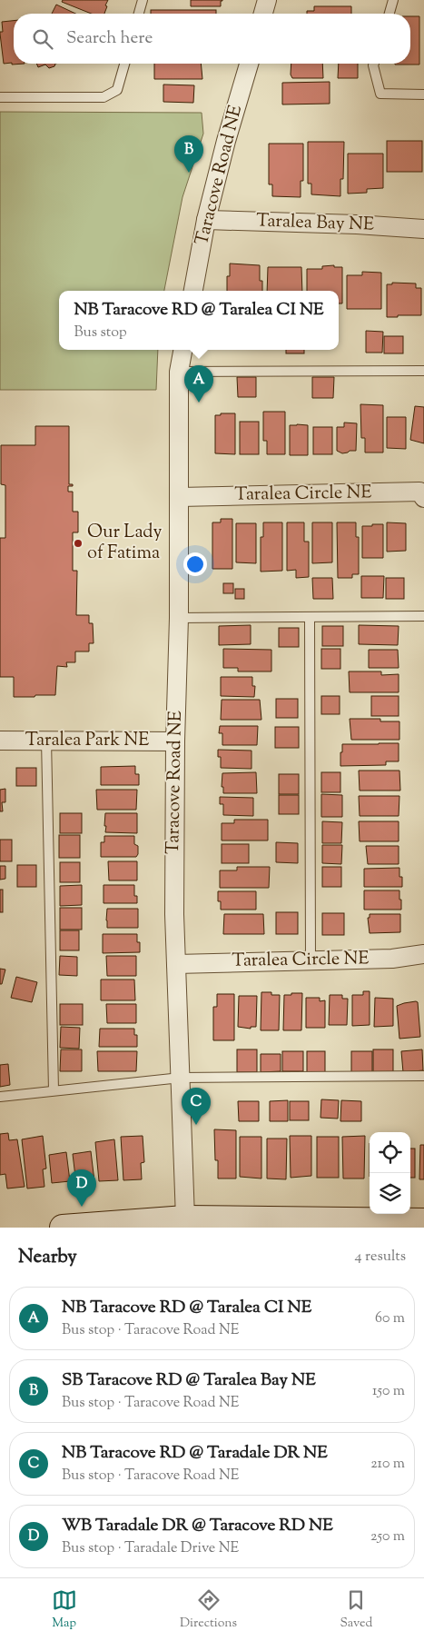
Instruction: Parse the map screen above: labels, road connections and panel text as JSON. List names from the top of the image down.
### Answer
{
  "streets": {
    "street": [
      "Taracove Road NE",
      "Taralea Bay NE",
      "Taralea Circle NE",
      "Taralea Park NE"
    ]
  },
  "crossings": [
    ["Taracove Road NE", "Taralea Bay NE"],
    ["Taracove Road NE", "Taralea Circle NE"],
    ["Taracove Road NE", "Taralea Park NE"]
  ],
  "places": ["Our Lady of Fatima"],
  "page": {
    "search": "Search here",
    "pins": [
      "B",
      "A",
      "C",
      "D"
    ],
    "popup": ["NB Taracove RD @ Taralea CI NE", "Bus stop"],
    "heading": ["Nearby", "4 results"],
    "list": [
      {
        "mark": "A",
        "name": "NB Taracove RD @ Taralea CI NE",
        "note": "Bus stop · Taracove Road NE",
        "value": "60 m"
      },
      {
        "mark": "B",
        "name": "SB Taracove RD @ Taralea Bay NE",
        "note": "Bus stop · Taracove Road NE",
        "value": "150 m"
      },
      {
        "mark": "C",
        "name": "NB Taracove RD @ Taradale DR NE",
        "note": "Bus stop · Taracove Road NE",
        "value": "210 m"
      },
      {
        "mark": "D",
        "name": "WB Taradale DR @ Taracove RD NE",
        "note": "Bus stop · Taradale Drive NE",
        "value": "250 m"
      }
    ],
    "nav": ["Map", "Directions", "Saved"]
  }
}
